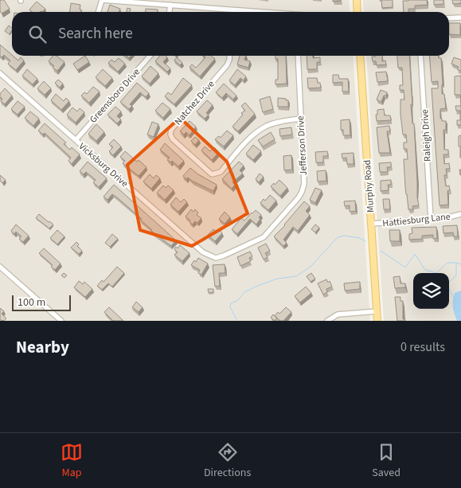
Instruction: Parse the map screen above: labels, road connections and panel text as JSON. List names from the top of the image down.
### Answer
{
  "streets": {
    "main road": ["Murphy Road"],
    "street": [
      "Greensboro Drive",
      "Natchez Drive",
      "Raleigh Drive",
      "Jefferson Drive",
      "Vicksburg Drive",
      "Hattiesburg Lane"
    ]
  },
  "crossings": [
    ["Greensboro Drive", "Vicksburg Drive"],
    ["Natchez Drive", "Jefferson Drive"],
    ["Raleigh Drive", "Hattiesburg Lane"],
    ["Jefferson Drive", "Vicksburg Drive"],
    ["Murphy Road", "Hattiesburg Lane"]
  ],
  "scale_bar": "100 m",
  "page": {
    "search": "Search here",
    "scale": "100 m",
    "heading": ["Nearby", "0 results"],
    "nav": ["Map", "Directions", "Saved"]
  }
}
